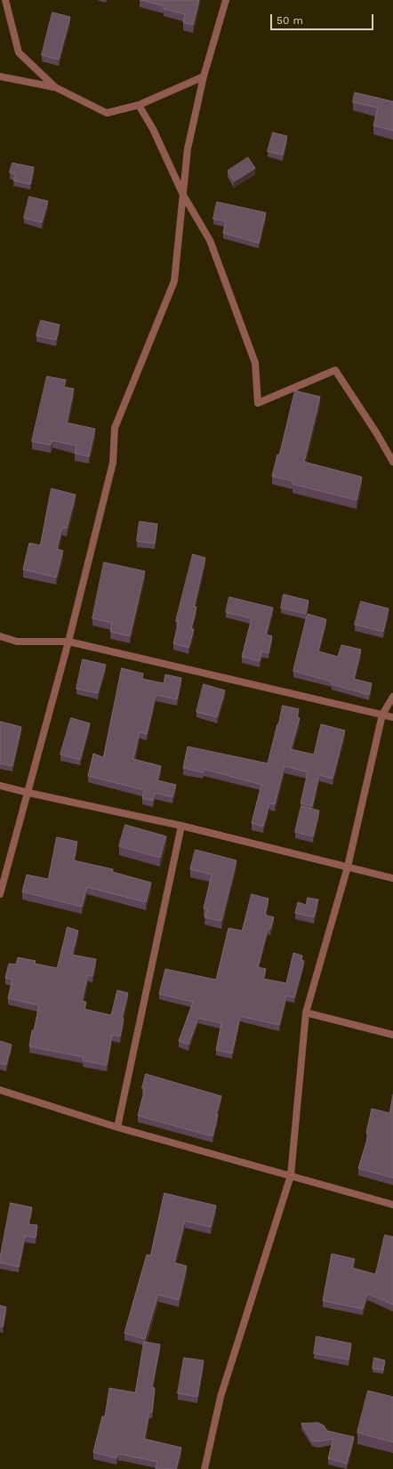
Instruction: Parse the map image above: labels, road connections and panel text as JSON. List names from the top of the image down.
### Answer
{
  "scale_bar": "50 m"
}
